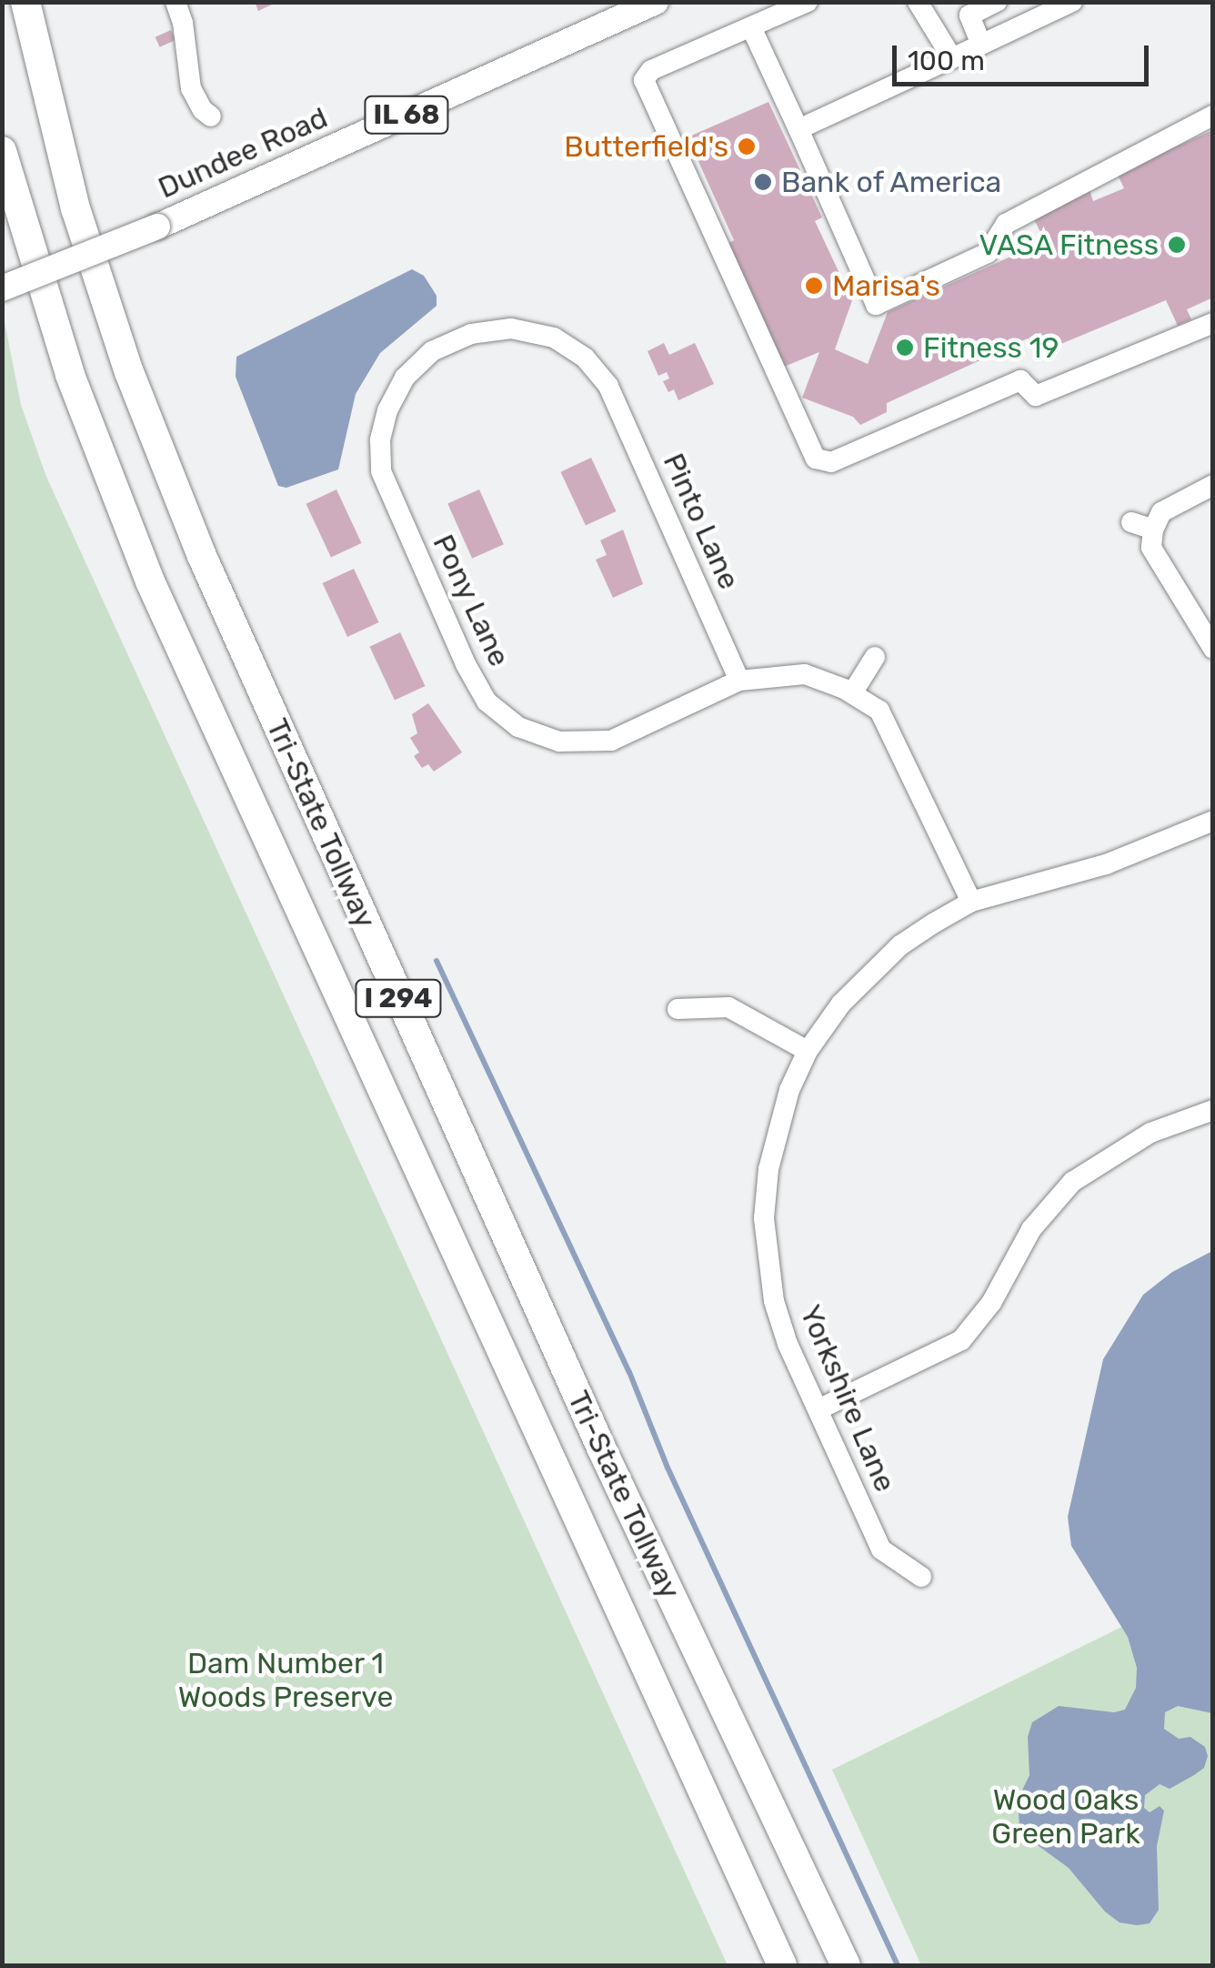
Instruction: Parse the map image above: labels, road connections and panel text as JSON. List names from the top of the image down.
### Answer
{
  "streets": {
    "highway": ["Tri-State Tollway", "I 294"],
    "main road": ["IL 68", "Dundee Road"],
    "street": ["Pinto Lane", "Pony Lane", "Yorkshire Lane"]
  },
  "crossings": [
    ["Pinto Lane", "Pony Lane"],
    ["Pony Lane", "Yorkshire Lane"]
  ],
  "parks": ["Dam Number 1 Woods Preserve", "Wood Oaks Green Park"],
  "places": [
    "Butterfield's",
    "Bank of America",
    "VASA Fitness",
    "Marisa's",
    "Fitness 19"
  ],
  "scale_bar": "100 m"
}
